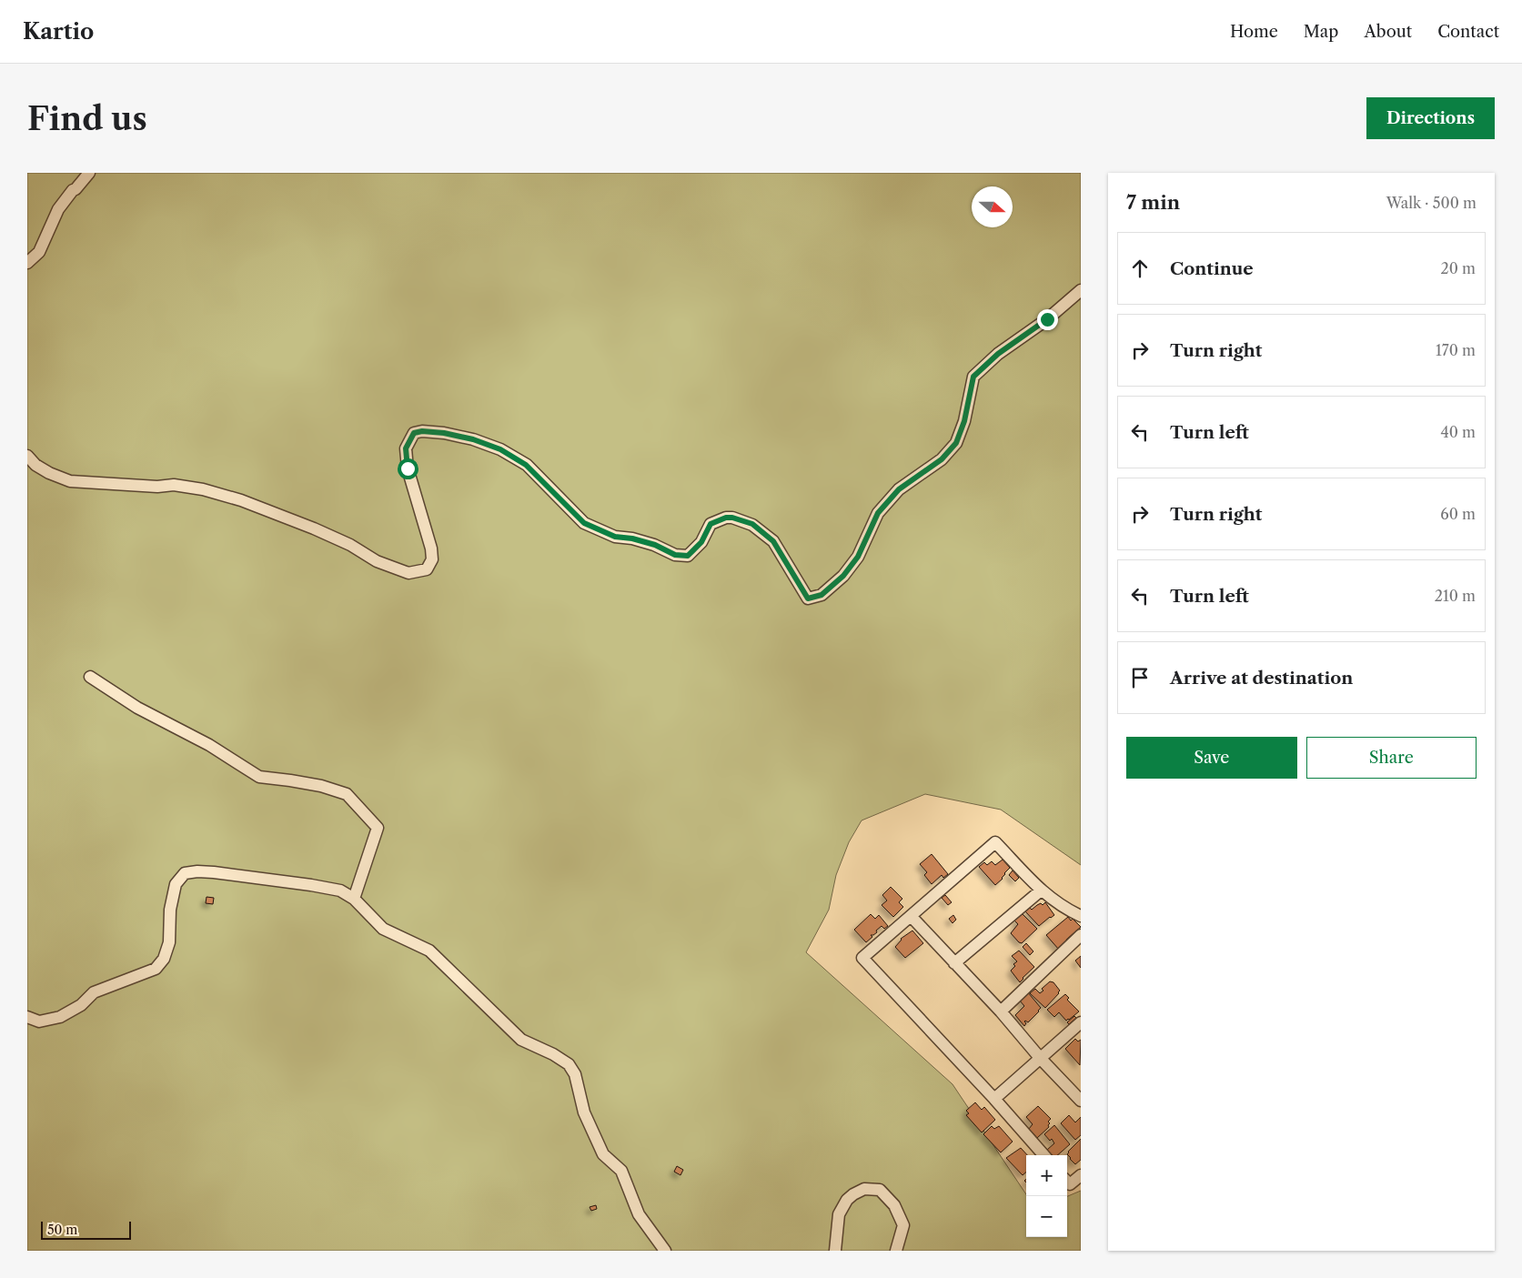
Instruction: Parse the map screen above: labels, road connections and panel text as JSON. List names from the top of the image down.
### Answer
{
  "scale_bar": "50 m",
  "north": "right",
  "page": {
    "header": "Kartio",
    "nav": [
      "Home",
      "Map",
      "About",
      "Contact"
    ],
    "buttons": [
      "Directions",
      ["Save", "Share"]
    ],
    "title": "Find us",
    "heading": ["7 min", "Walk · 500 m"],
    "list": [
      ["Continue", "20 m"],
      ["Turn right", "170 m"],
      ["Turn left", "40 m"],
      ["Turn right", "60 m"],
      ["Turn left", "210 m"],
      "Arrive at destination"
    ],
    "map_buttons": ["+", "−"],
    "scale": "50 m"
  }
}
